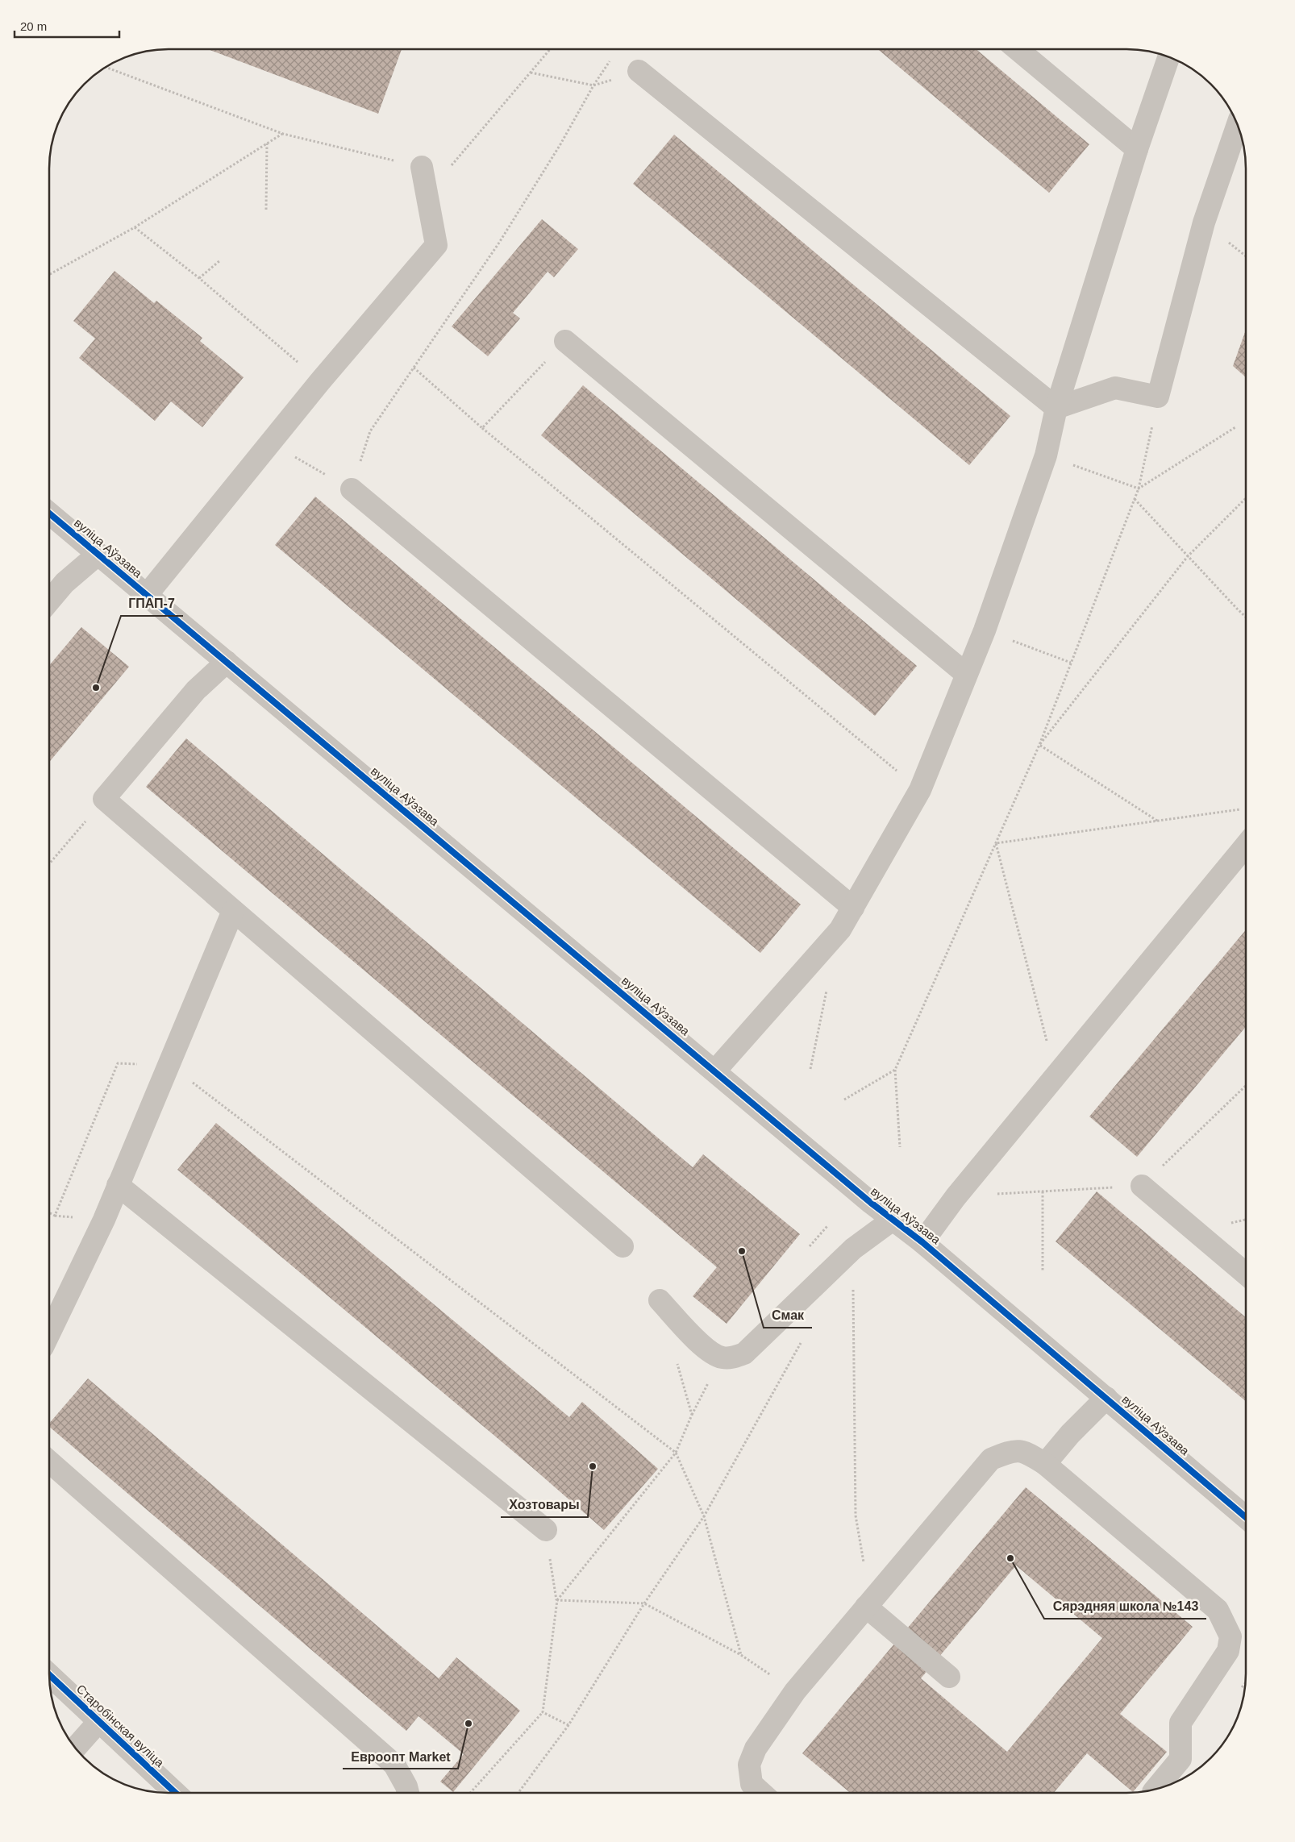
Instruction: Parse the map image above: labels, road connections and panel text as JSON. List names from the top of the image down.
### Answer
{
  "streets": {
    "street": ["вуліца Аўэзава", "Старобінская вуліца"]
  },
  "places": [
    "ГПАП-7",
    "Смак",
    "Хозтовары",
    "Сярэдняя школа №143",
    "Евроопт Market"
  ],
  "scale_bar": "20 m"
}
